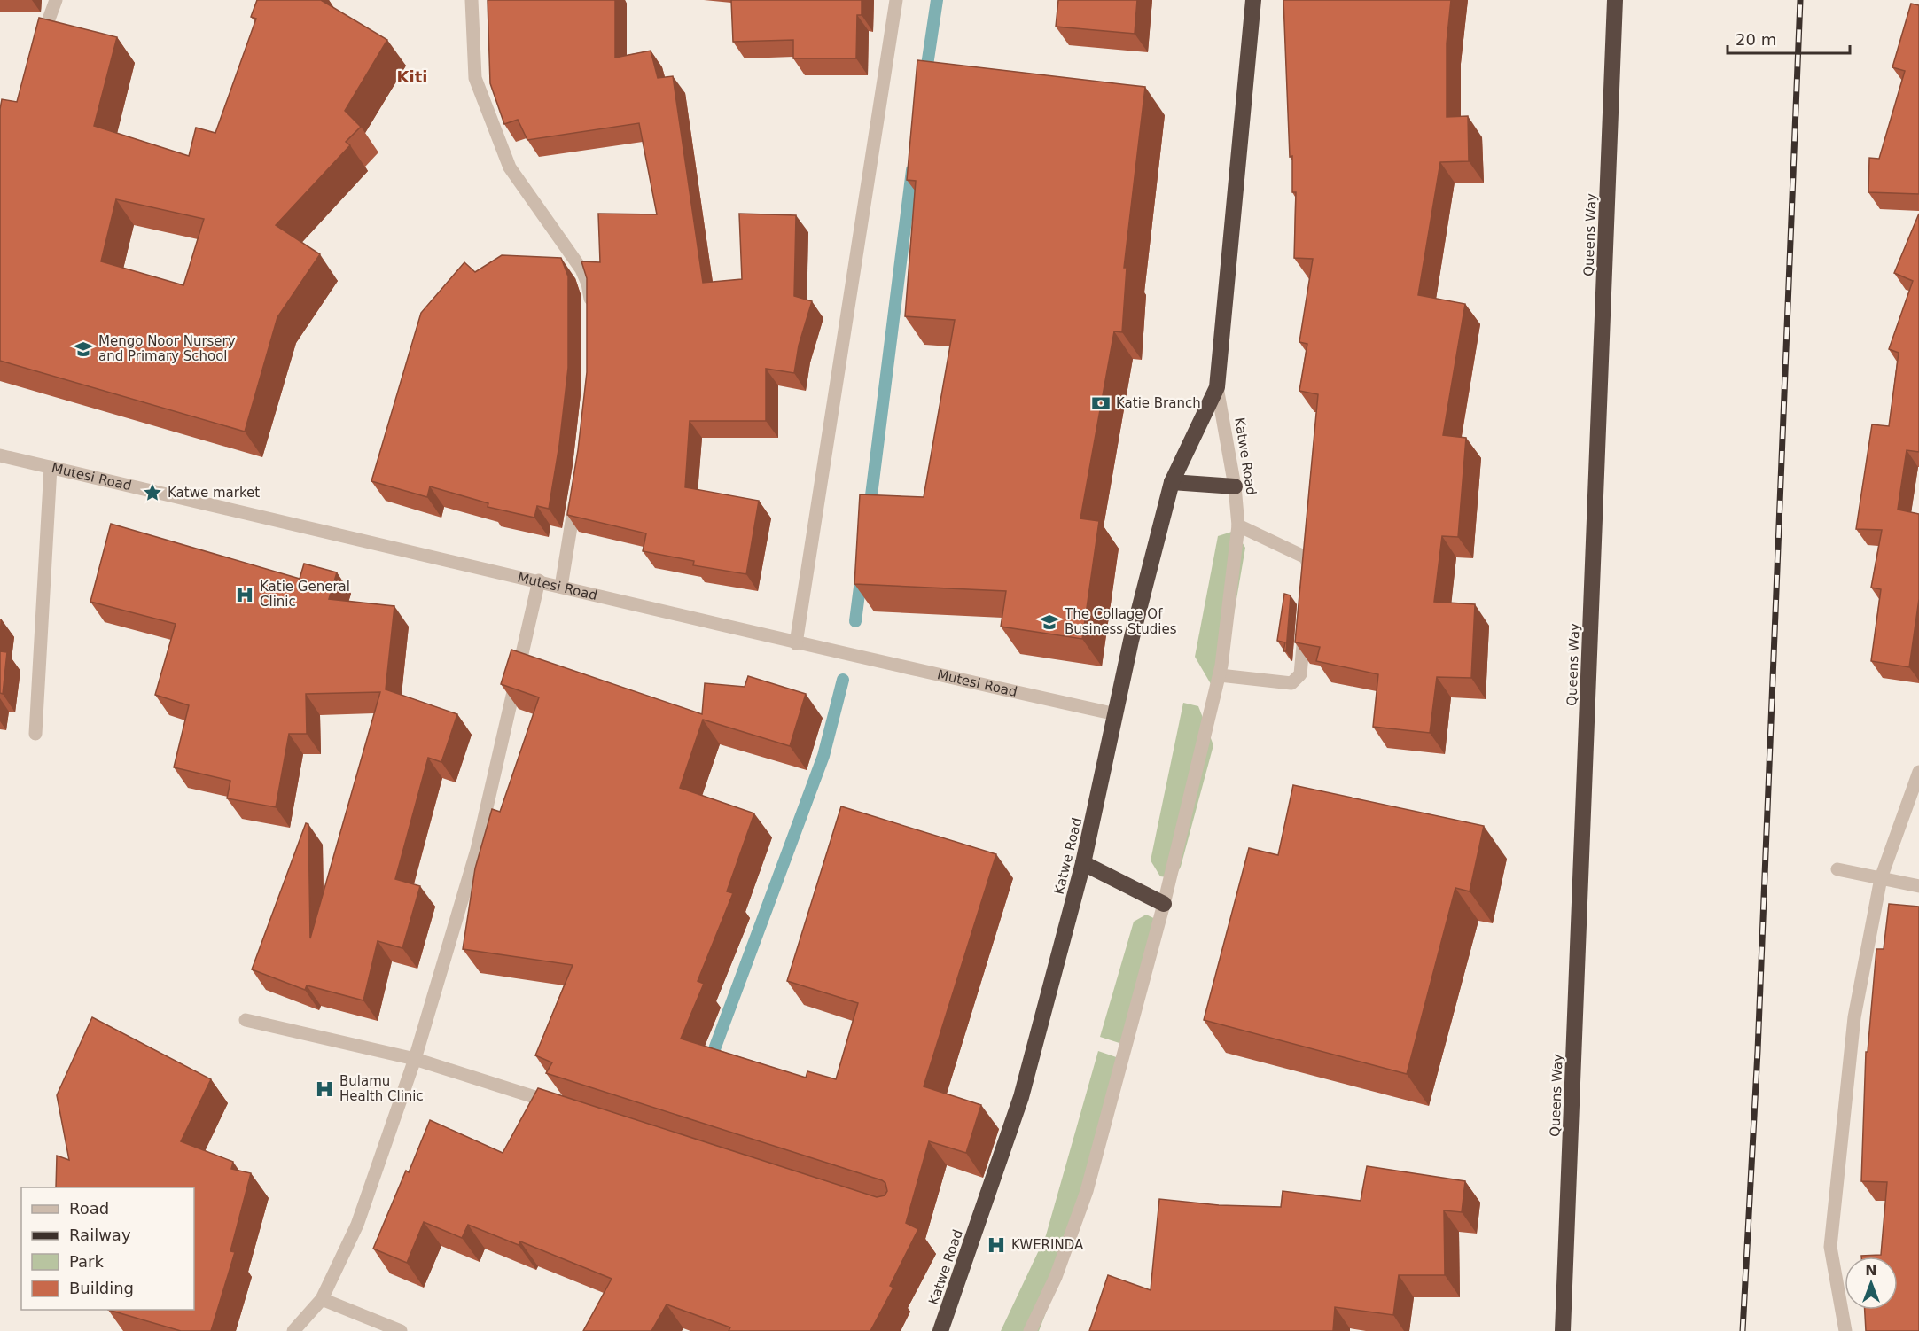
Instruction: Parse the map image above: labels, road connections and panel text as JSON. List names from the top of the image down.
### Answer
{
  "streets": {
    "highway": ["Queens Way", "Katwe Road"],
    "street": ["Mutesi Road"]
  },
  "crossings": [
    ["Katwe Road", "Mutesi Road"]
  ],
  "districts": ["Kiti"],
  "places": {
    "school or university": ["Mengo Noor Nursery and Primary School", "The Collage Of Business Studies"],
    "bank": ["Katie Branch"],
    "place": ["Katwe market"],
    "hospital": ["Katie General Clinic", "Bulamu Health Clinic", "KWERINDA"]
  },
  "legend": [
    "Road",
    "Railway",
    "Park",
    "Building"
  ],
  "scale_bar": "20 m",
  "north": "top"
}
